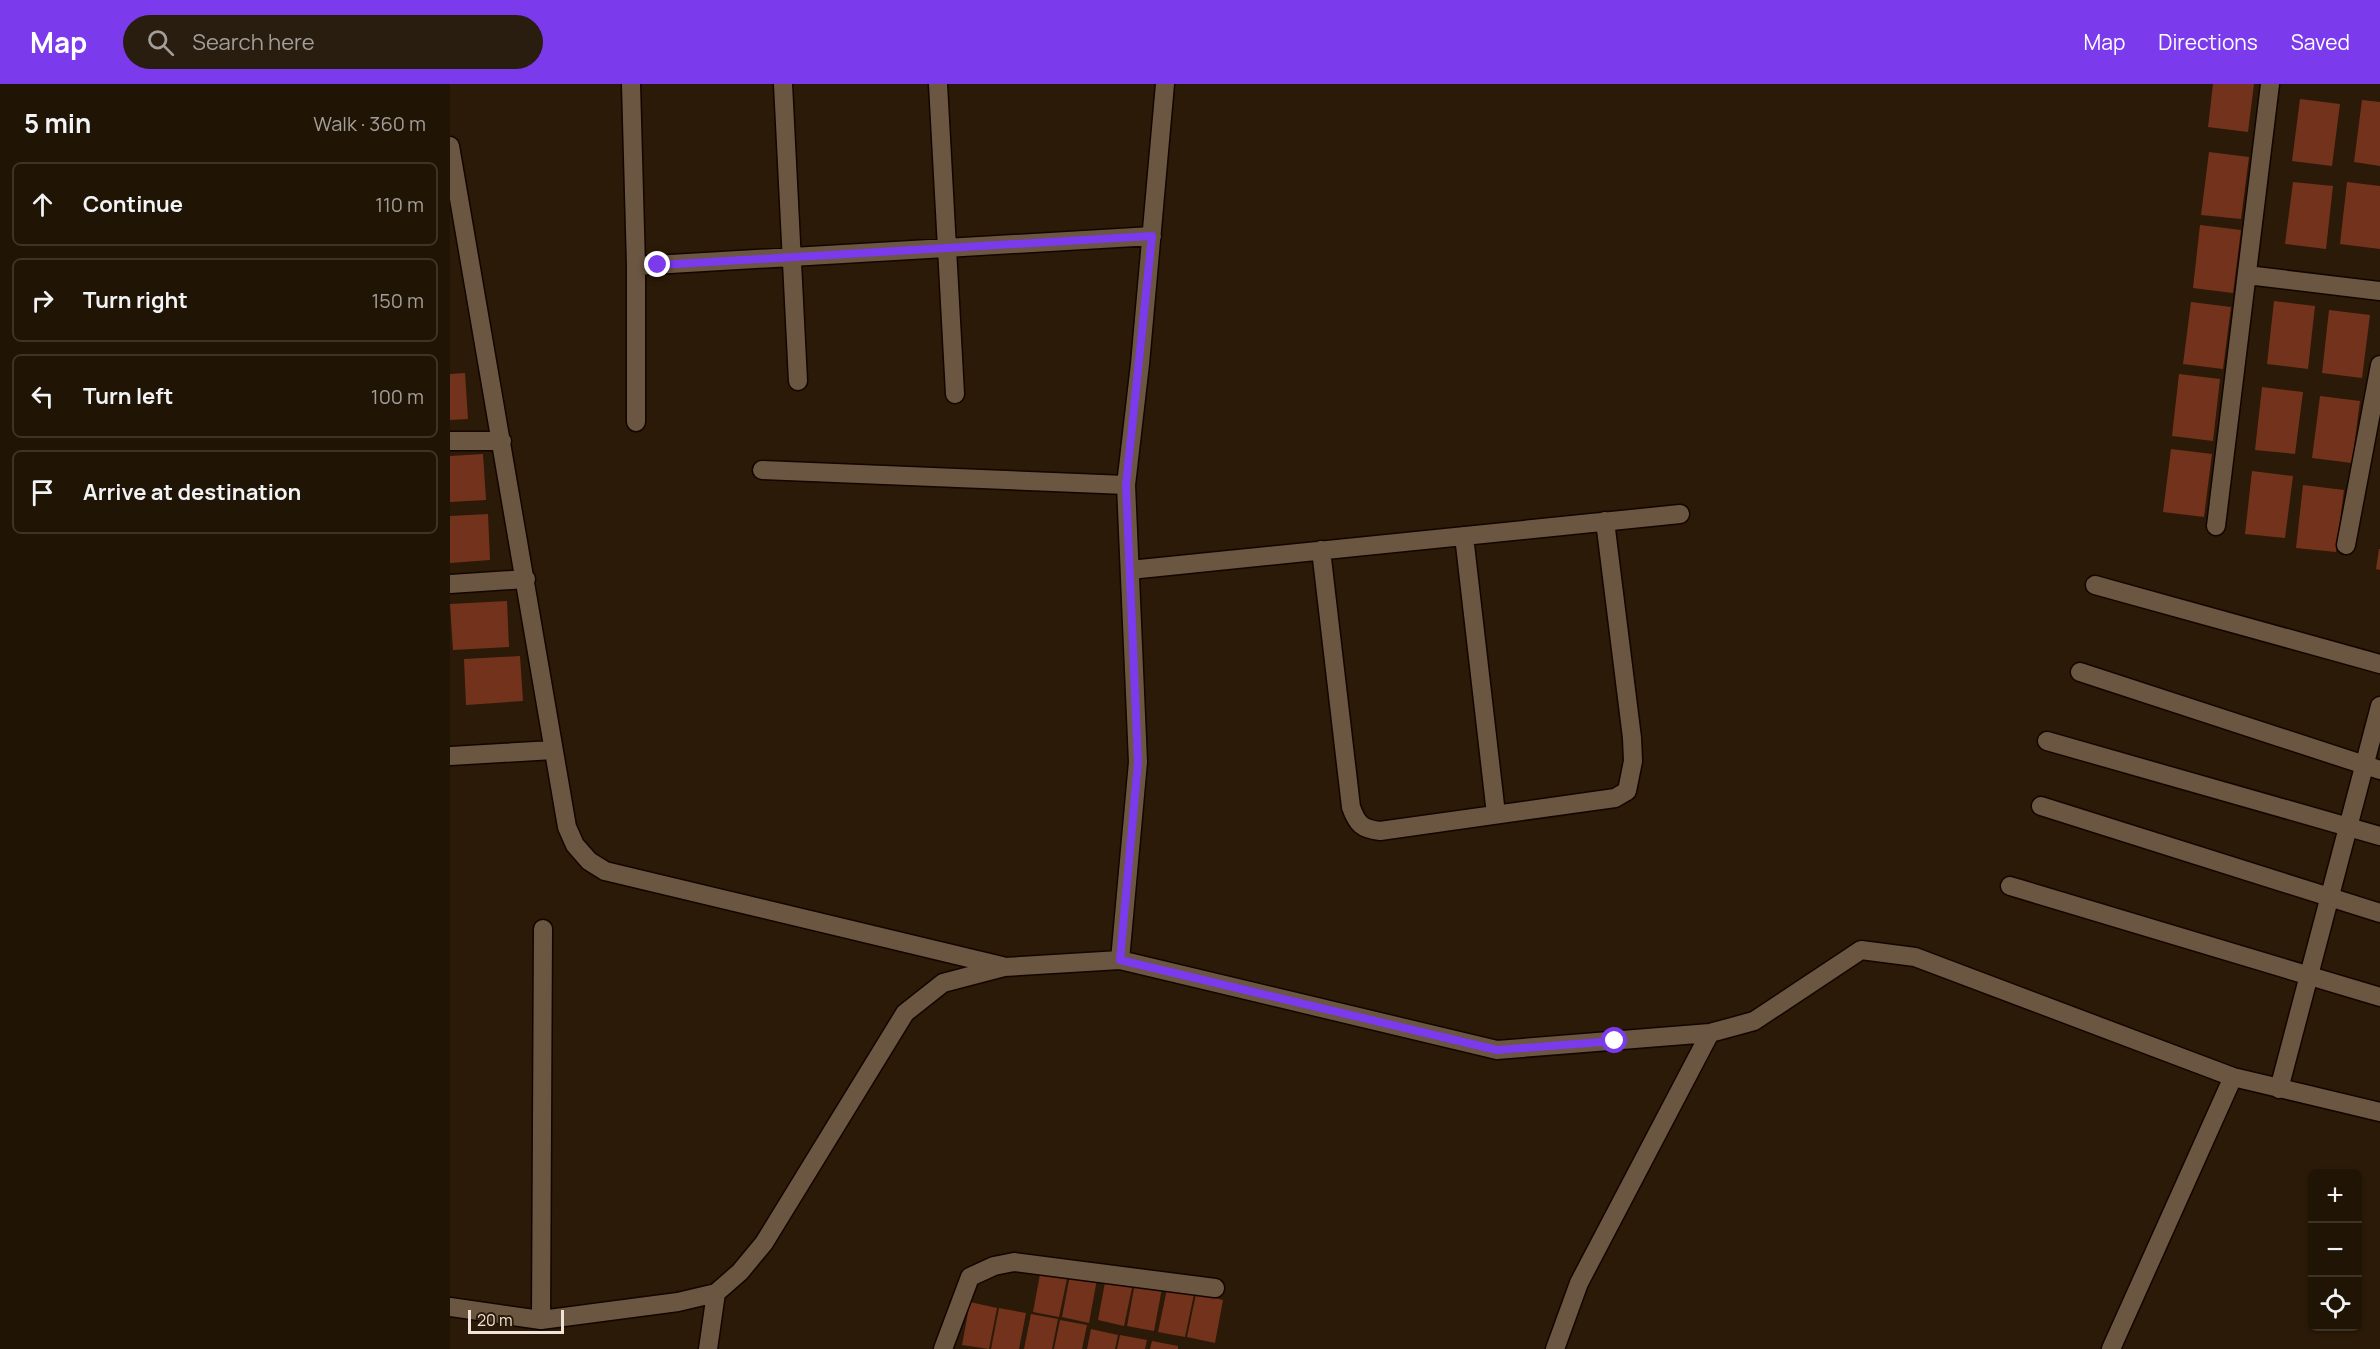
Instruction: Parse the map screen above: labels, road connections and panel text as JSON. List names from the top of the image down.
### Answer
{
  "scale_bar": "20 m",
  "page": {
    "header": "Map",
    "search": "Search here",
    "nav": ["Map", "Directions", "Saved"],
    "heading": ["5 min", "Walk · 360 m"],
    "list": [
      ["Continue", "110 m"],
      ["Turn right", "150 m"],
      ["Turn left", "100 m"],
      "Arrive at destination"
    ],
    "map_buttons": ["+", "−"],
    "scale": "20 m"
  }
}
